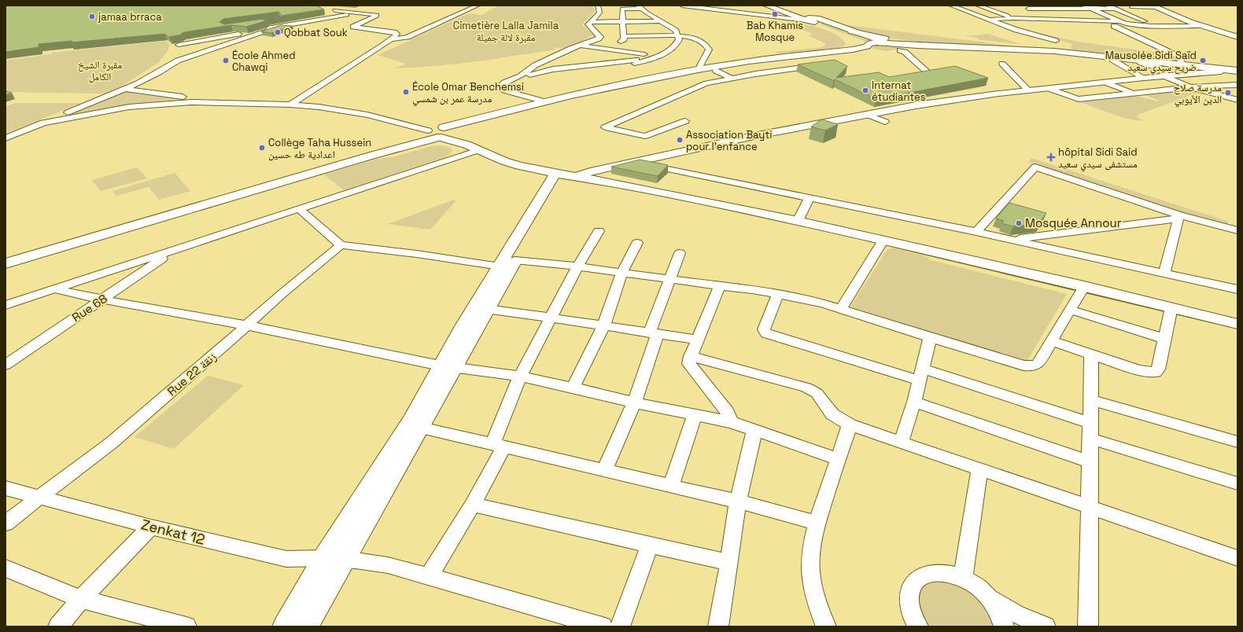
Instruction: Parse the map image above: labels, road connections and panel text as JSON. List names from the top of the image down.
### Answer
{
  "streets": {
    "street": ["Rue 68", "Rue 22 زنقة", "Zenkat 12"]
  },
  "crossings": [
    ["Rue 22 زنقة", "Zenkat 12"]
  ],
  "parks": ["Cimetière Lalla Jamila مقبرة لالة جميلة", "مقبرة الشيخ الكامل"],
  "places": {
    "other": [
      "Bab Khamis Mosque",
      "jamaa brraca",
      "Qobbat Souk",
      "École Ahmed Chawqi",
      "Mausolée Sidi Saïd ضريح سيدي سعيد",
      "Internat étudiantes",
      "École Omar Benchemsi مدرسة عمر بن شمسي",
      "مدرسة صلاح الدين الأيوبي",
      "Association Bayti pour l'enfance",
      "Collège Taha Hussein اعدادية طه حسين",
      "Mosquée Annour"
    ],
    "health": ["hôpital Sidi Said مستشفى سيدي سعيد"]
  }
}
